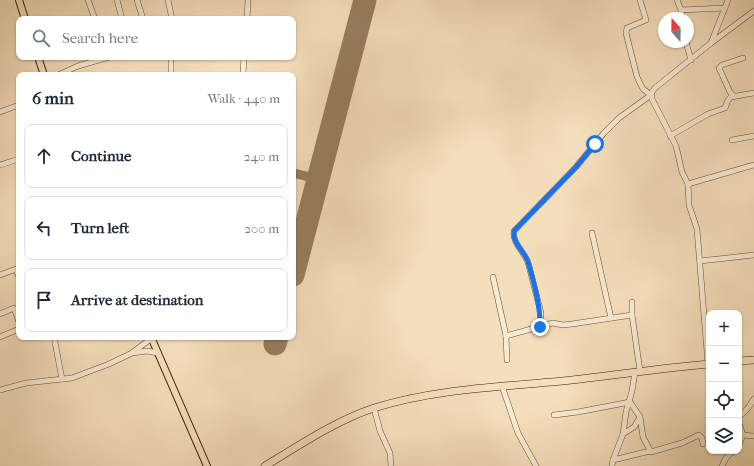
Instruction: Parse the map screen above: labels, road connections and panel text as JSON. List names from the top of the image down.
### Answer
{
  "north": "top",
  "page": {
    "search": "Search here",
    "heading": ["6 min", "Walk · 440 m"],
    "list": [
      ["Continue", "240 m"],
      ["Turn left", "200 m"],
      "Arrive at destination"
    ],
    "map_buttons": ["+", "−"]
  }
}
